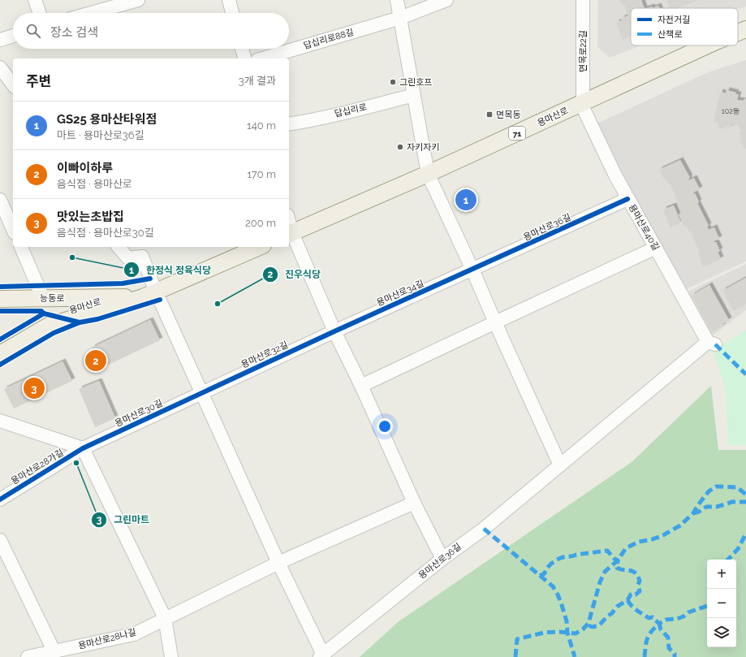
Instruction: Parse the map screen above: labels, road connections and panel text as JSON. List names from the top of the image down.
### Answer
{
  "streets": {
    "main road": ["용마산로", "71", "능동로"],
    "street": [
      "답십리로88길",
      "면목로22길",
      "답십리로",
      "용마산로36길",
      "용마산로40길",
      "용마산로34길",
      "용마산로32길",
      "용마산로30길",
      "용마산로28가길",
      "용마산로28나길"
    ]
  },
  "crossings": [
    ["면목로22길", "용마산로"],
    ["면목로22길", "용마산로40길"],
    ["용마산로", "용마산로40길"],
    ["용마산로", "능동로"],
    ["용마산로36길", "용마산로40길"],
    ["용마산로36길", "용마산로34길"],
    ["용마산로34길", "용마산로32길"],
    ["용마산로32길", "용마산로30길"],
    ["용마산로30길", "용마산로28가길"]
  ],
  "places": {
    "other": [
      "그린호프",
      "자키자키",
      "한정식 정육식당",
      "진우식당",
      "그린마트"
    ],
    "transit": ["면목동"]
  },
  "house_numbers": ["102동"],
  "legend": ["자전거길", "산책로"],
  "page": {
    "search": "장소 검색",
    "heading": ["주변", "3개 결과"],
    "list": [
      {
        "mark": "1",
        "name": "GS25 용마산타워점",
        "note": "마트 · 용마산로36길",
        "value": "140 m"
      },
      {
        "mark": "2",
        "name": "이빠이하루",
        "note": "음식점 · 용마산로",
        "value": "170 m"
      },
      {
        "mark": "3",
        "name": "맛있는초밥집",
        "note": "음식점 · 용마산로30길",
        "value": "200 m"
      }
    ],
    "pins": ["1", "2", "3"],
    "map_buttons": ["+", "−"]
  }
}
